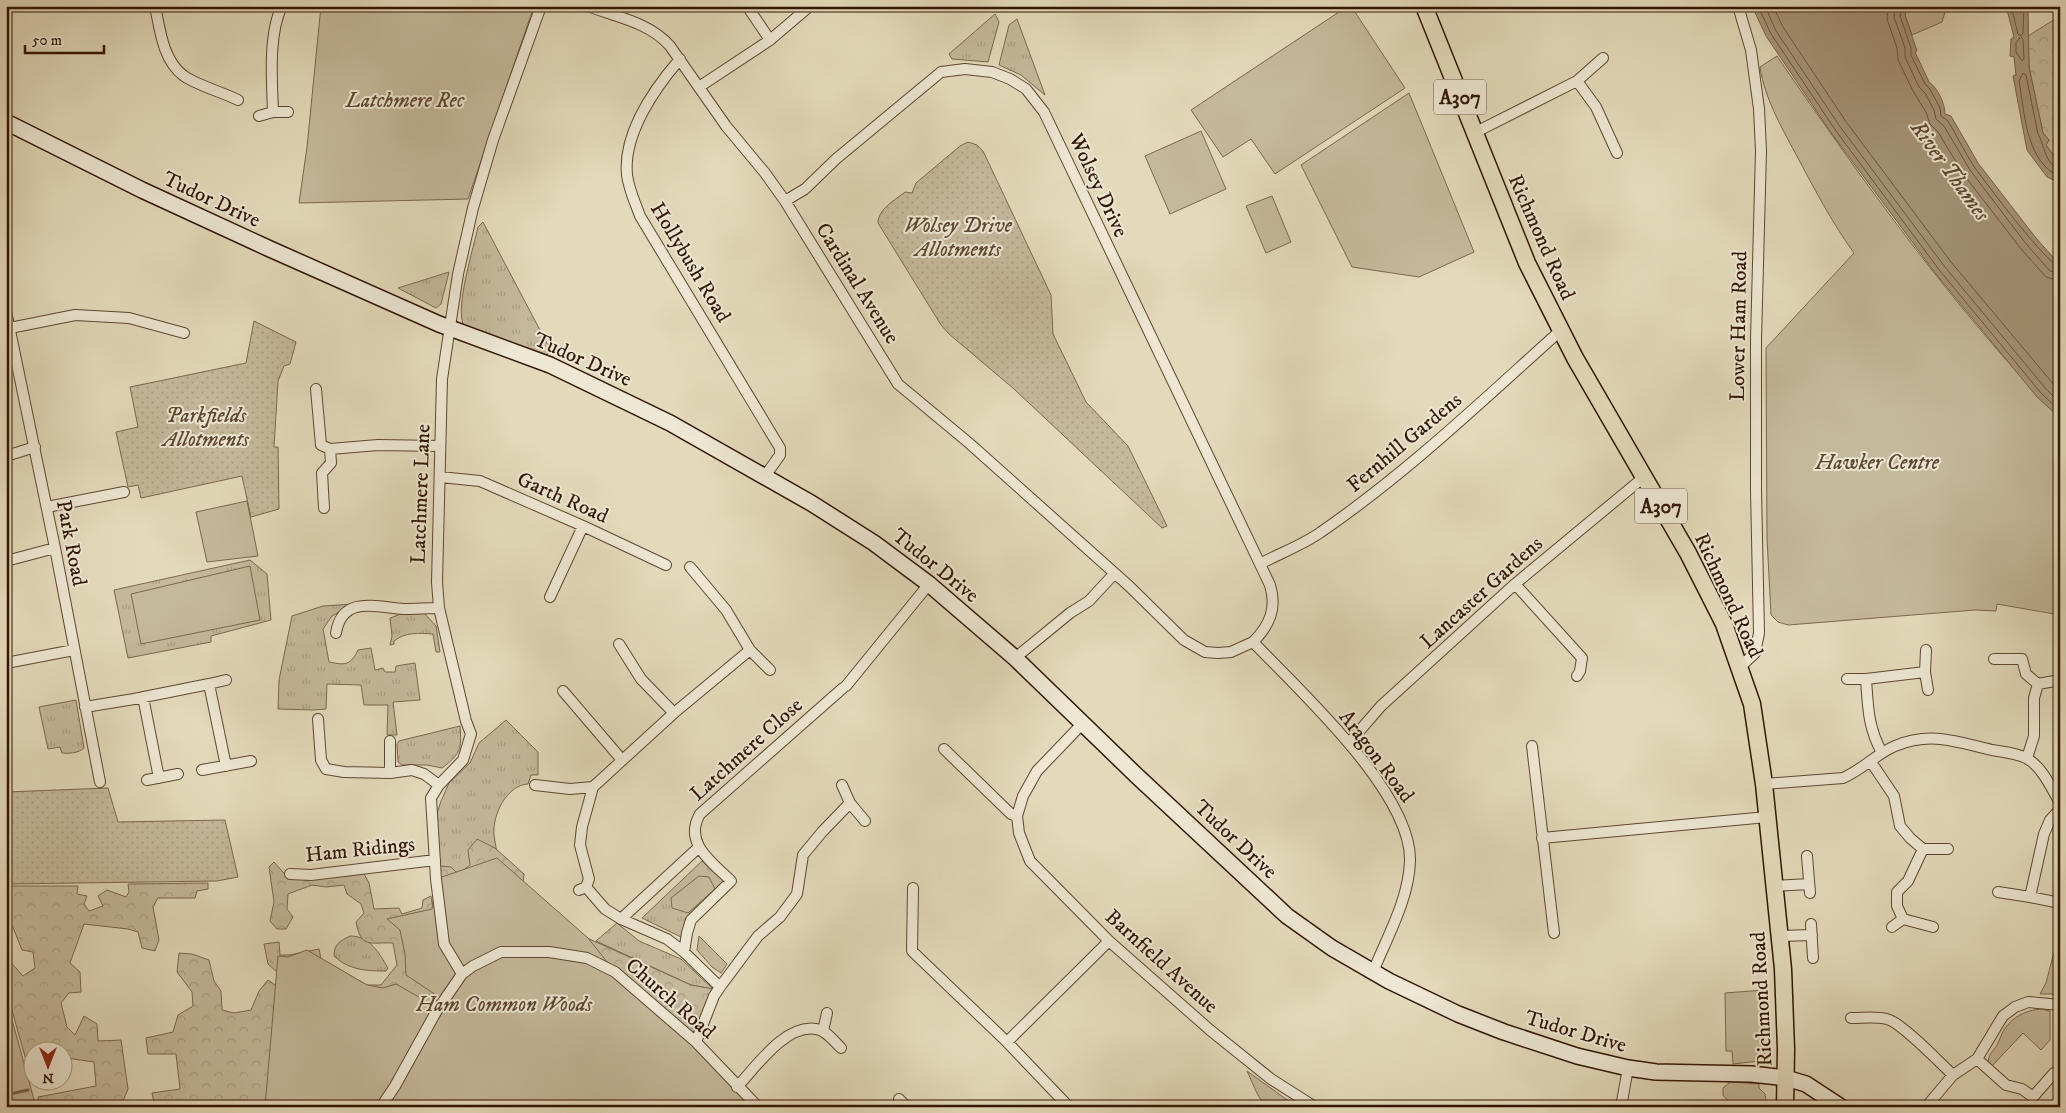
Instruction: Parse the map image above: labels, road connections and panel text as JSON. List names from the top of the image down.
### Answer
{
  "streets": {
    "main road": ["A307", "Richmond Road"],
    "street": [
      "Wolsey Drive",
      "Tudor Drive",
      "Hollybush Road",
      "Cardinal Avenue",
      "Lower Ham Road",
      "Fernhill Gardens",
      "Latchmere Lane",
      "Garth Road",
      "Park Road",
      "Lancaster Gardens",
      "Latchmere Close",
      "Aragon Road",
      "Ham Ridings",
      "Barnfield Avenue",
      "Church Road"
    ]
  },
  "crossings": [
    ["Wolsey Drive", "Cardinal Avenue"],
    ["Wolsey Drive", "Fernhill Gardens"],
    ["Tudor Drive", "Richmond Road"],
    ["Tudor Drive", "Hollybush Road"],
    ["Tudor Drive", "Latchmere Lane"],
    ["Tudor Drive", "Latchmere Close"],
    ["Tudor Drive", "Aragon Road"],
    ["Richmond Road", "Lower Ham Road"],
    ["Richmond Road", "Fernhill Gardens"],
    ["Richmond Road", "Lancaster Gardens"],
    ["Hollybush Road", "Cardinal Avenue"],
    ["Latchmere Lane", "Garth Road"],
    ["Latchmere Lane", "Ham Ridings"],
    ["Latchmere Lane", "Church Road"],
    ["Lancaster Gardens", "Aragon Road"]
  ],
  "water": ["River Thames"],
  "parks": [
    "Latchmere Rec",
    "Wolsey Drive Allotments",
    "Parkfields Allotments",
    "Hawker Centre",
    "Ham Common Woods"
  ],
  "scale_bar": "50 m",
  "north": "bottom"
}
